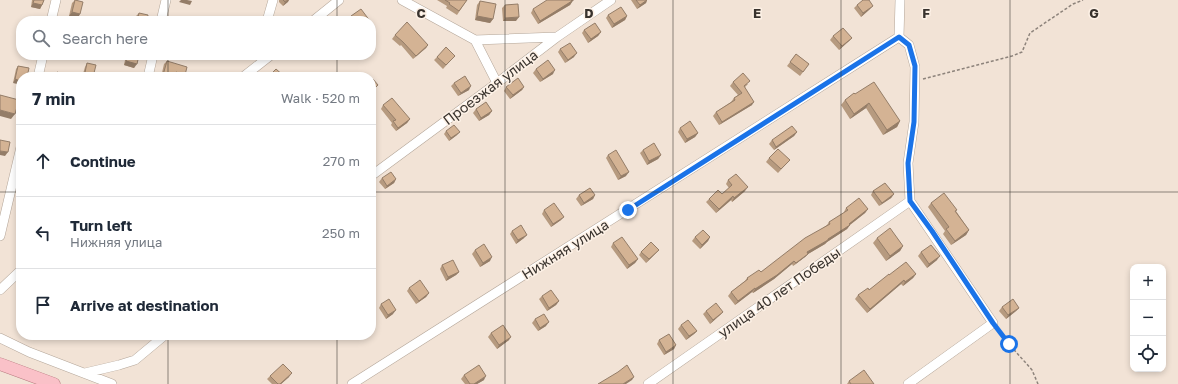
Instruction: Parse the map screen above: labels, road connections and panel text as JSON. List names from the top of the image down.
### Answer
{
  "streets": {
    "street": ["Проезжая улица", "Нижняя улица", "улица 40 лет Победы"]
  },
  "page": {
    "search": "Search here",
    "heading": ["7 min", "Walk · 520 m"],
    "list": [
      ["Continue", "270 m"],
      ["Turn left", "Нижняя улица", "250 m"],
      "Arrive at destination"
    ],
    "map_buttons": ["+", "−"]
  },
  "grid": {
    "columns": [
      "C",
      "D",
      "E",
      "F",
      "G"
    ]
  }
}
